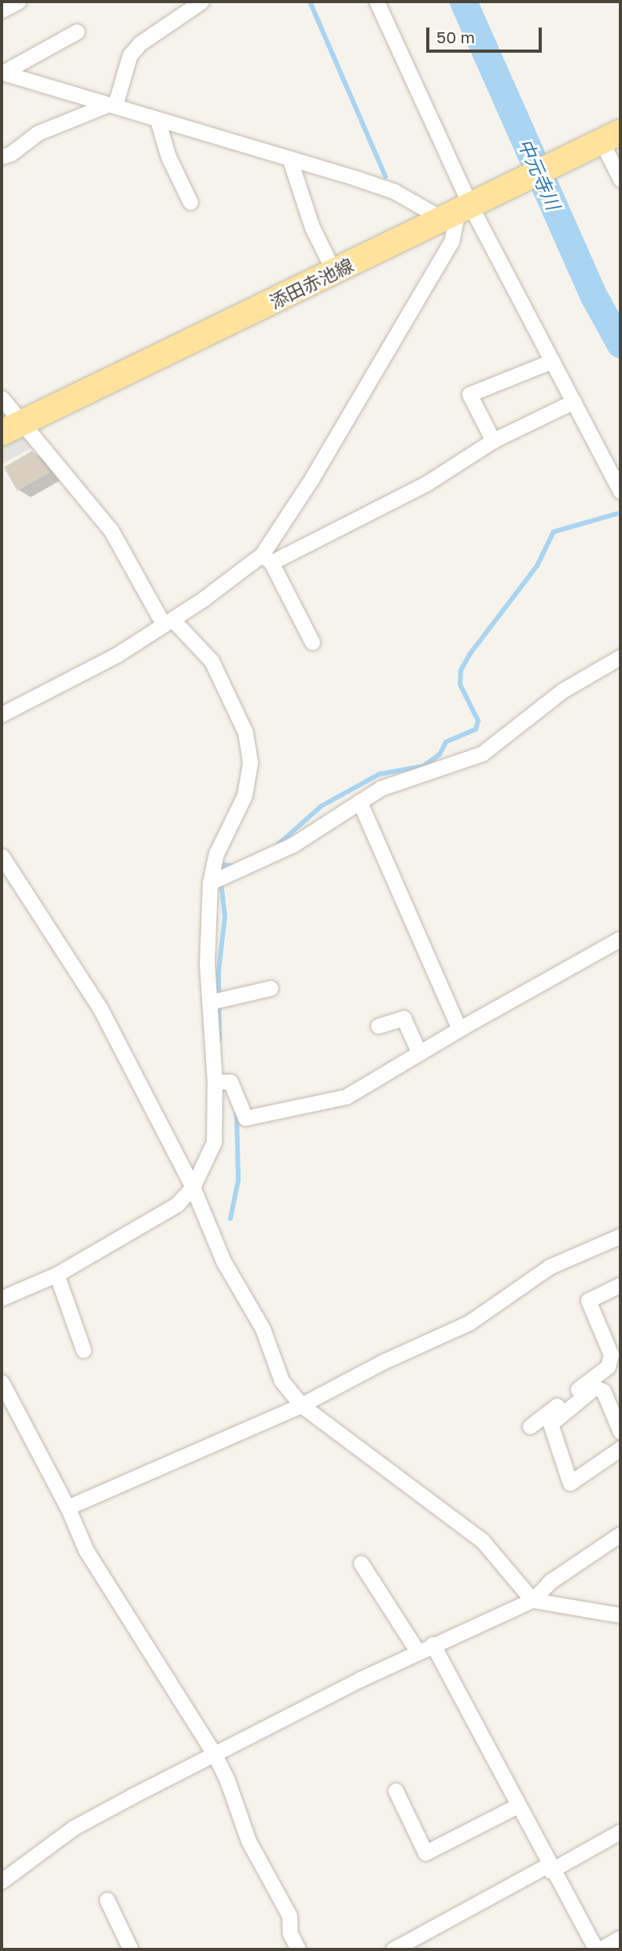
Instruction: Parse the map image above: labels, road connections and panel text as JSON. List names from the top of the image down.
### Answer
{
  "streets": {
    "main road": ["添田赤池線"]
  },
  "water": ["中元寺川"],
  "scale_bar": "50 m"
}
